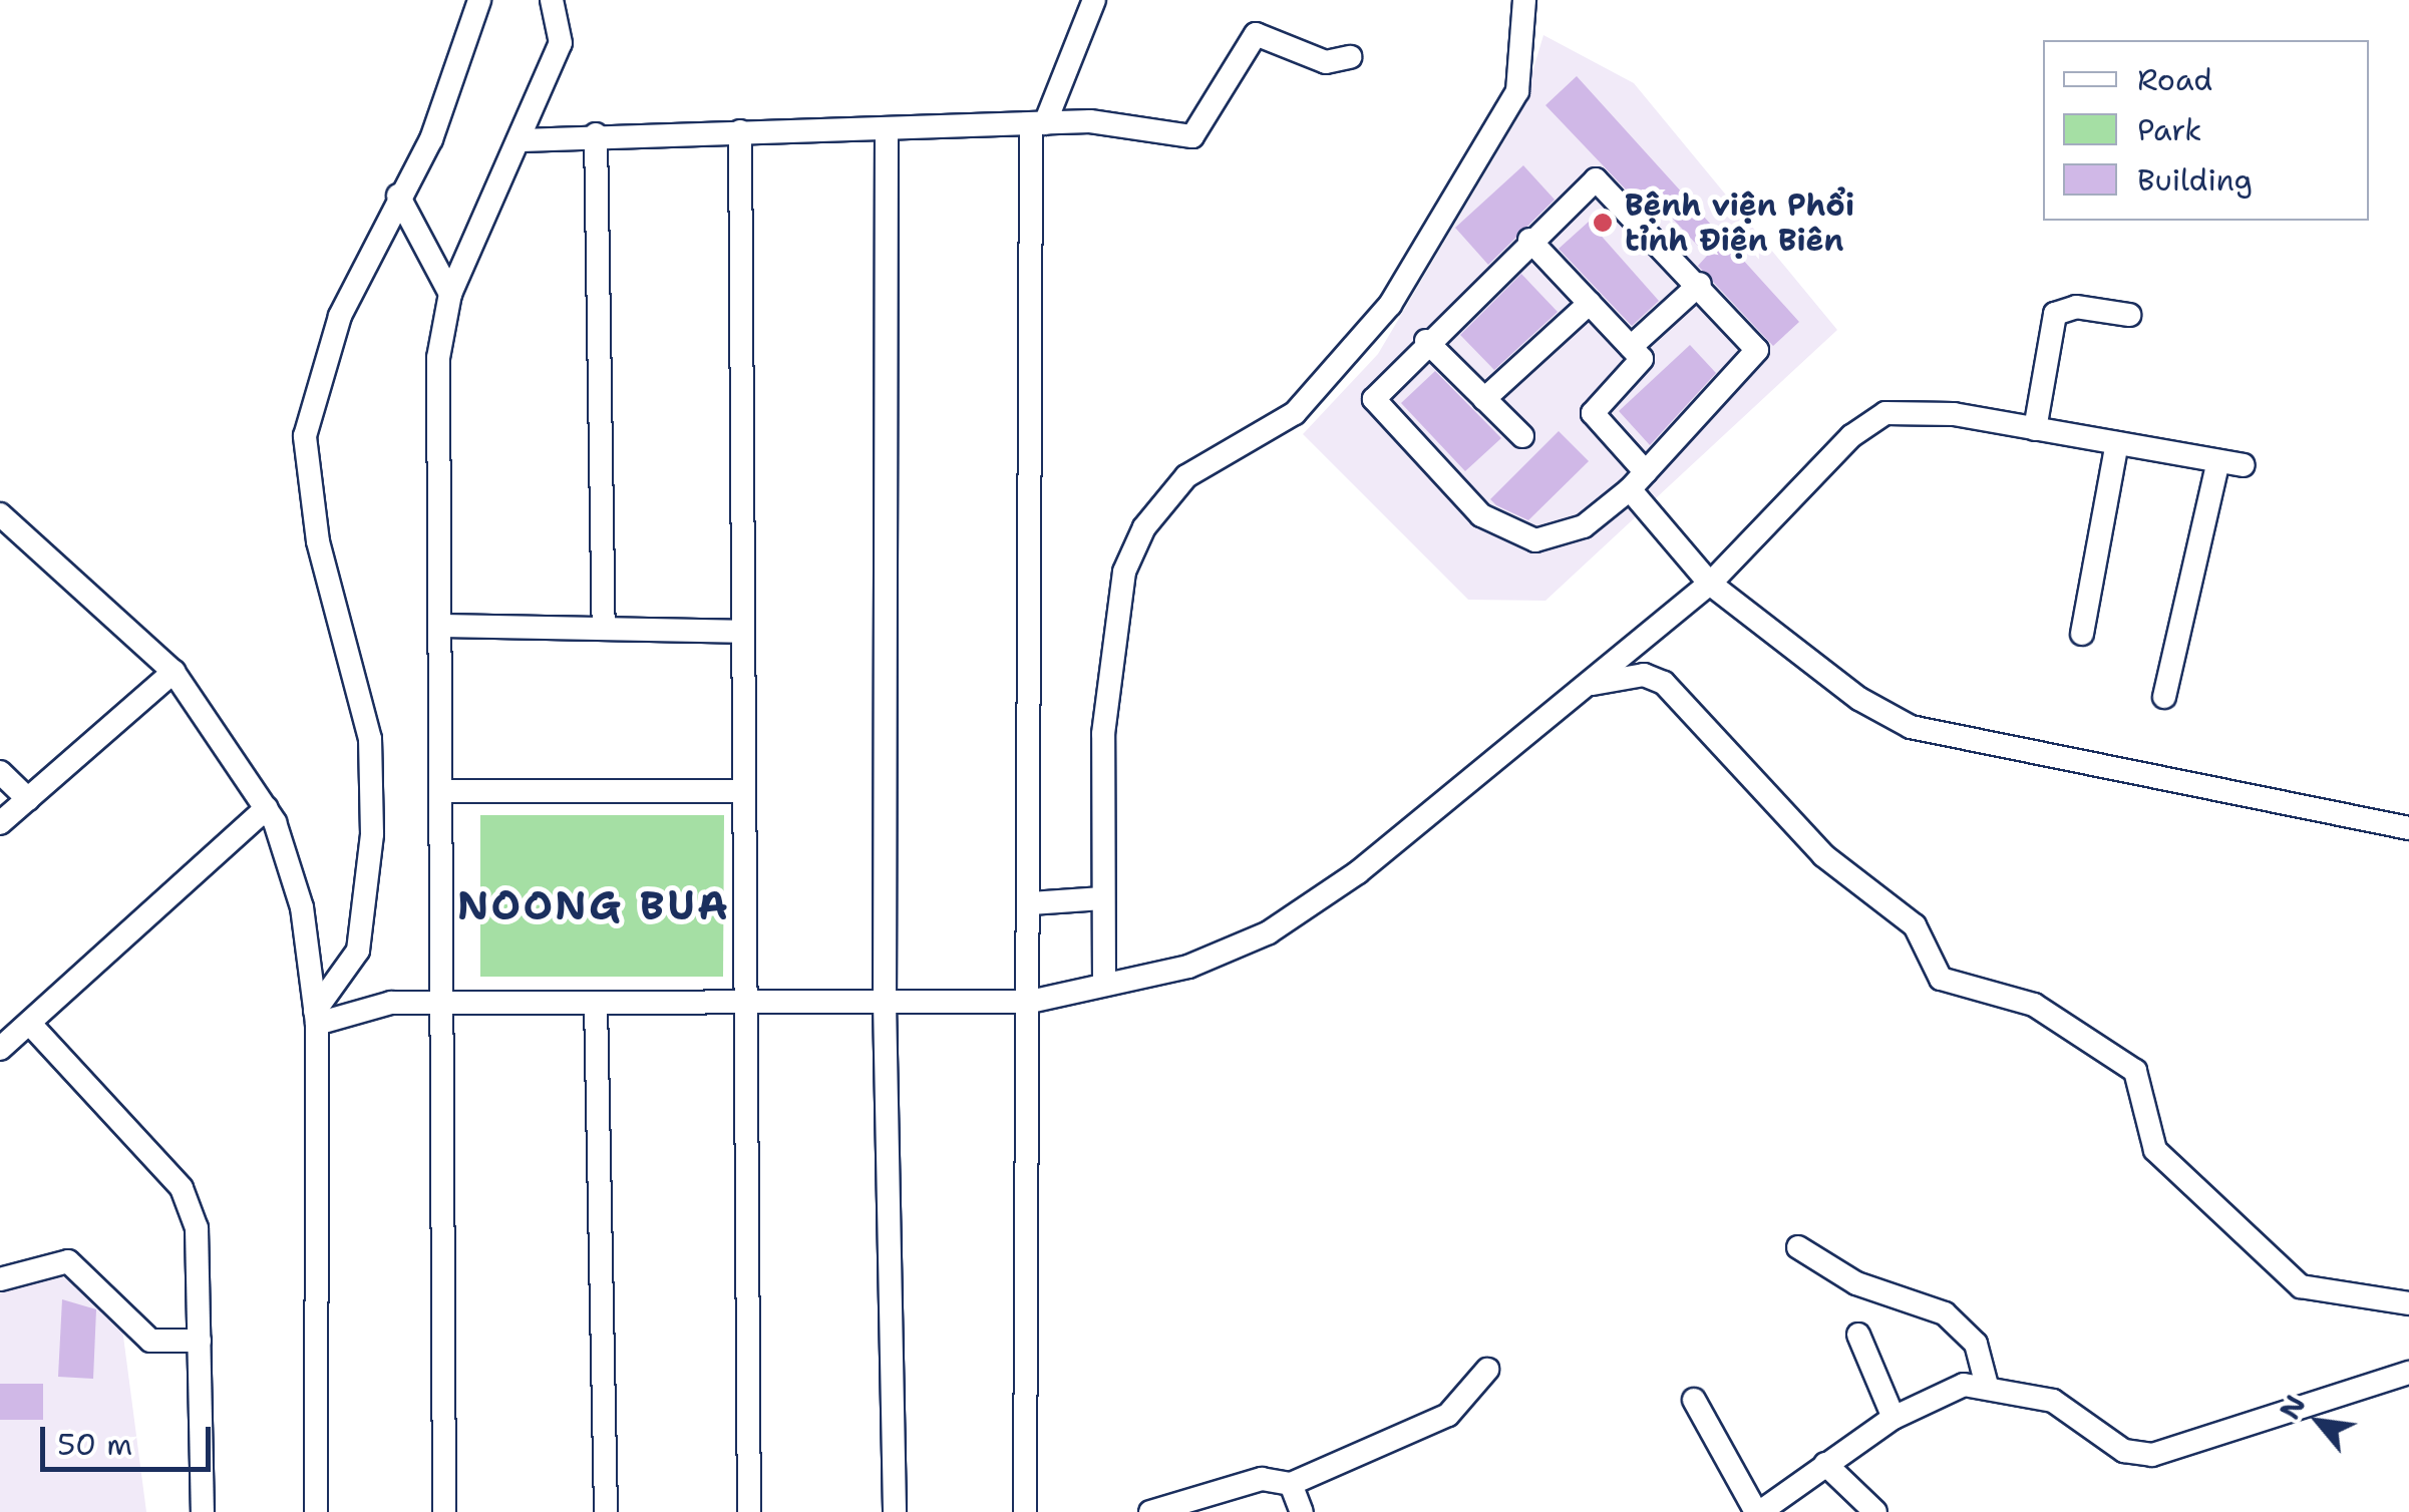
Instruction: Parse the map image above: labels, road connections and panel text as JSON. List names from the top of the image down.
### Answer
{
  "districts": ["NOONG BUA"],
  "places": ["Bệnh viện Phổi tỉnh Điện Biên"],
  "legend": ["Road", "Park", "Building"],
  "scale_bar": "50 m",
  "north": "top left"
}
